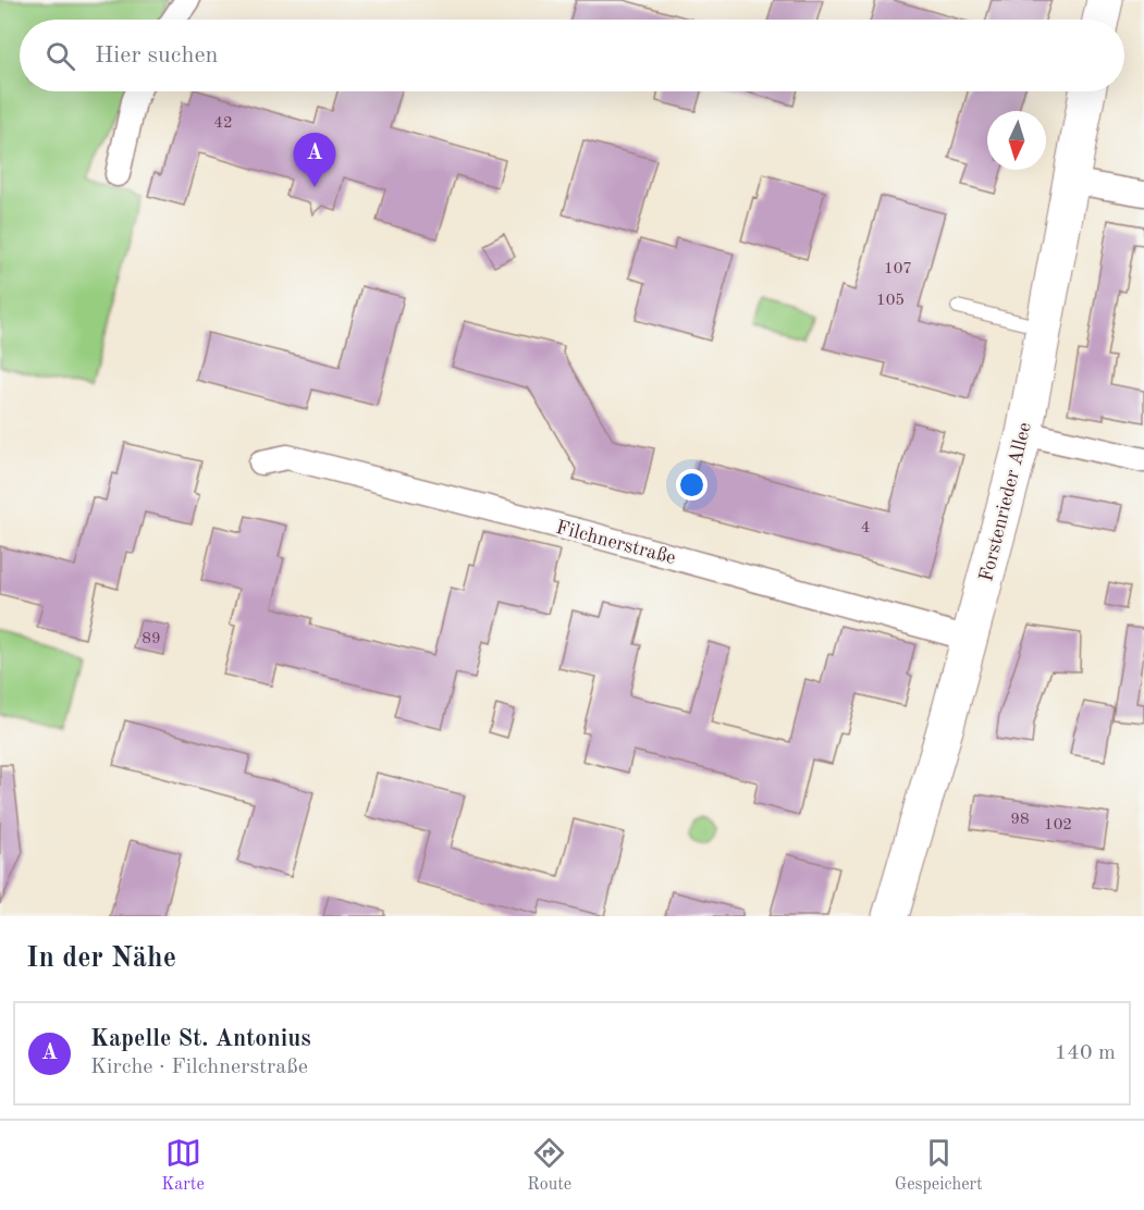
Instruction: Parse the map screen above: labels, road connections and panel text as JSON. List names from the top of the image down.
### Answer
{
  "streets": {
    "street": ["Forstenrieder Allee", "Filchnerstraße"]
  },
  "crossings": [
    ["Forstenrieder Allee", "Filchnerstraße"]
  ],
  "house_numbers": [
    "42",
    "107",
    "105",
    "4",
    "89",
    "98",
    "102"
  ],
  "north": "bottom",
  "page": {
    "search": "Hier suchen",
    "pins": "A",
    "heading": "In der Nähe",
    "list": [
      {
        "mark": "A",
        "name": "Kapelle St. Antonius",
        "note": "Kirche · Filchnerstraße",
        "value": "140 m"
      }
    ],
    "nav": ["Karte", "Route", "Gespeichert"]
  }
}
